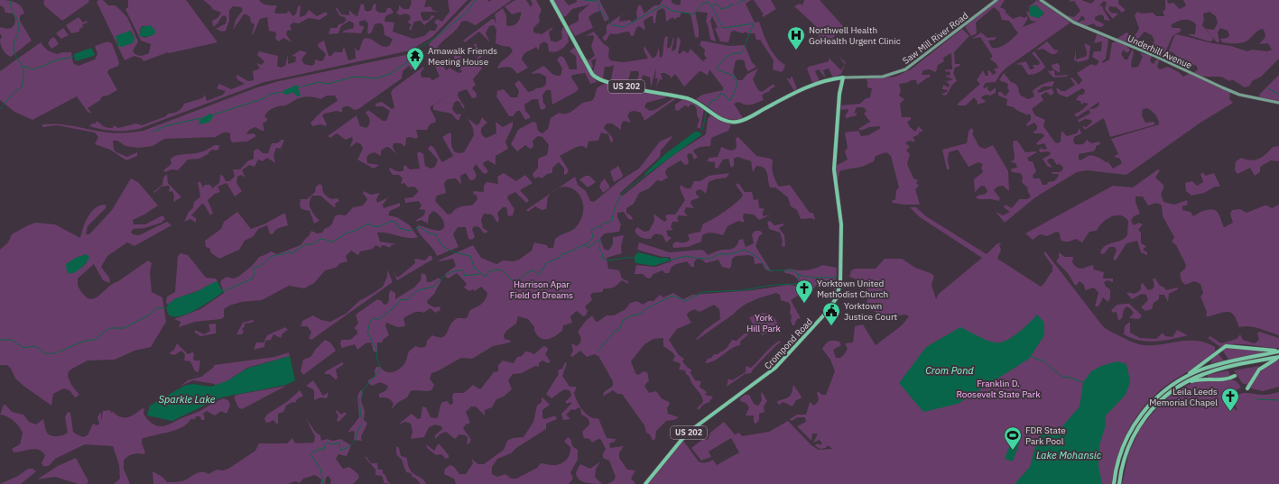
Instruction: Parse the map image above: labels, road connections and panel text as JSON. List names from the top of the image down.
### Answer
{
  "streets": {
    "highway": ["US 202", "Crompond Road"],
    "main road": ["Saw Mill River Road", "Underhill Avenue"]
  },
  "crossings": [
    ["Saw Mill River Road", "Crompond Road"]
  ],
  "water": ["Crom Pond", "Sparkle Lake", "Lake Mohansic"],
  "parks": ["Harrison Apar Field of Dreams", "York Hill Park", "Franklin D. Roosevelt State Park"],
  "places": {
    "hospital": ["Northwell Health GoHealth Urgent Clinic"],
    "temple": ["Amawalk Friends Meeting House"],
    "church": ["Yorktown United Methodist Church", "Leila Leeds Memorial Chapel"],
    "public building": ["Yorktown Justice Court"],
    "sports": ["FDR State Park Pool"]
  }
}
